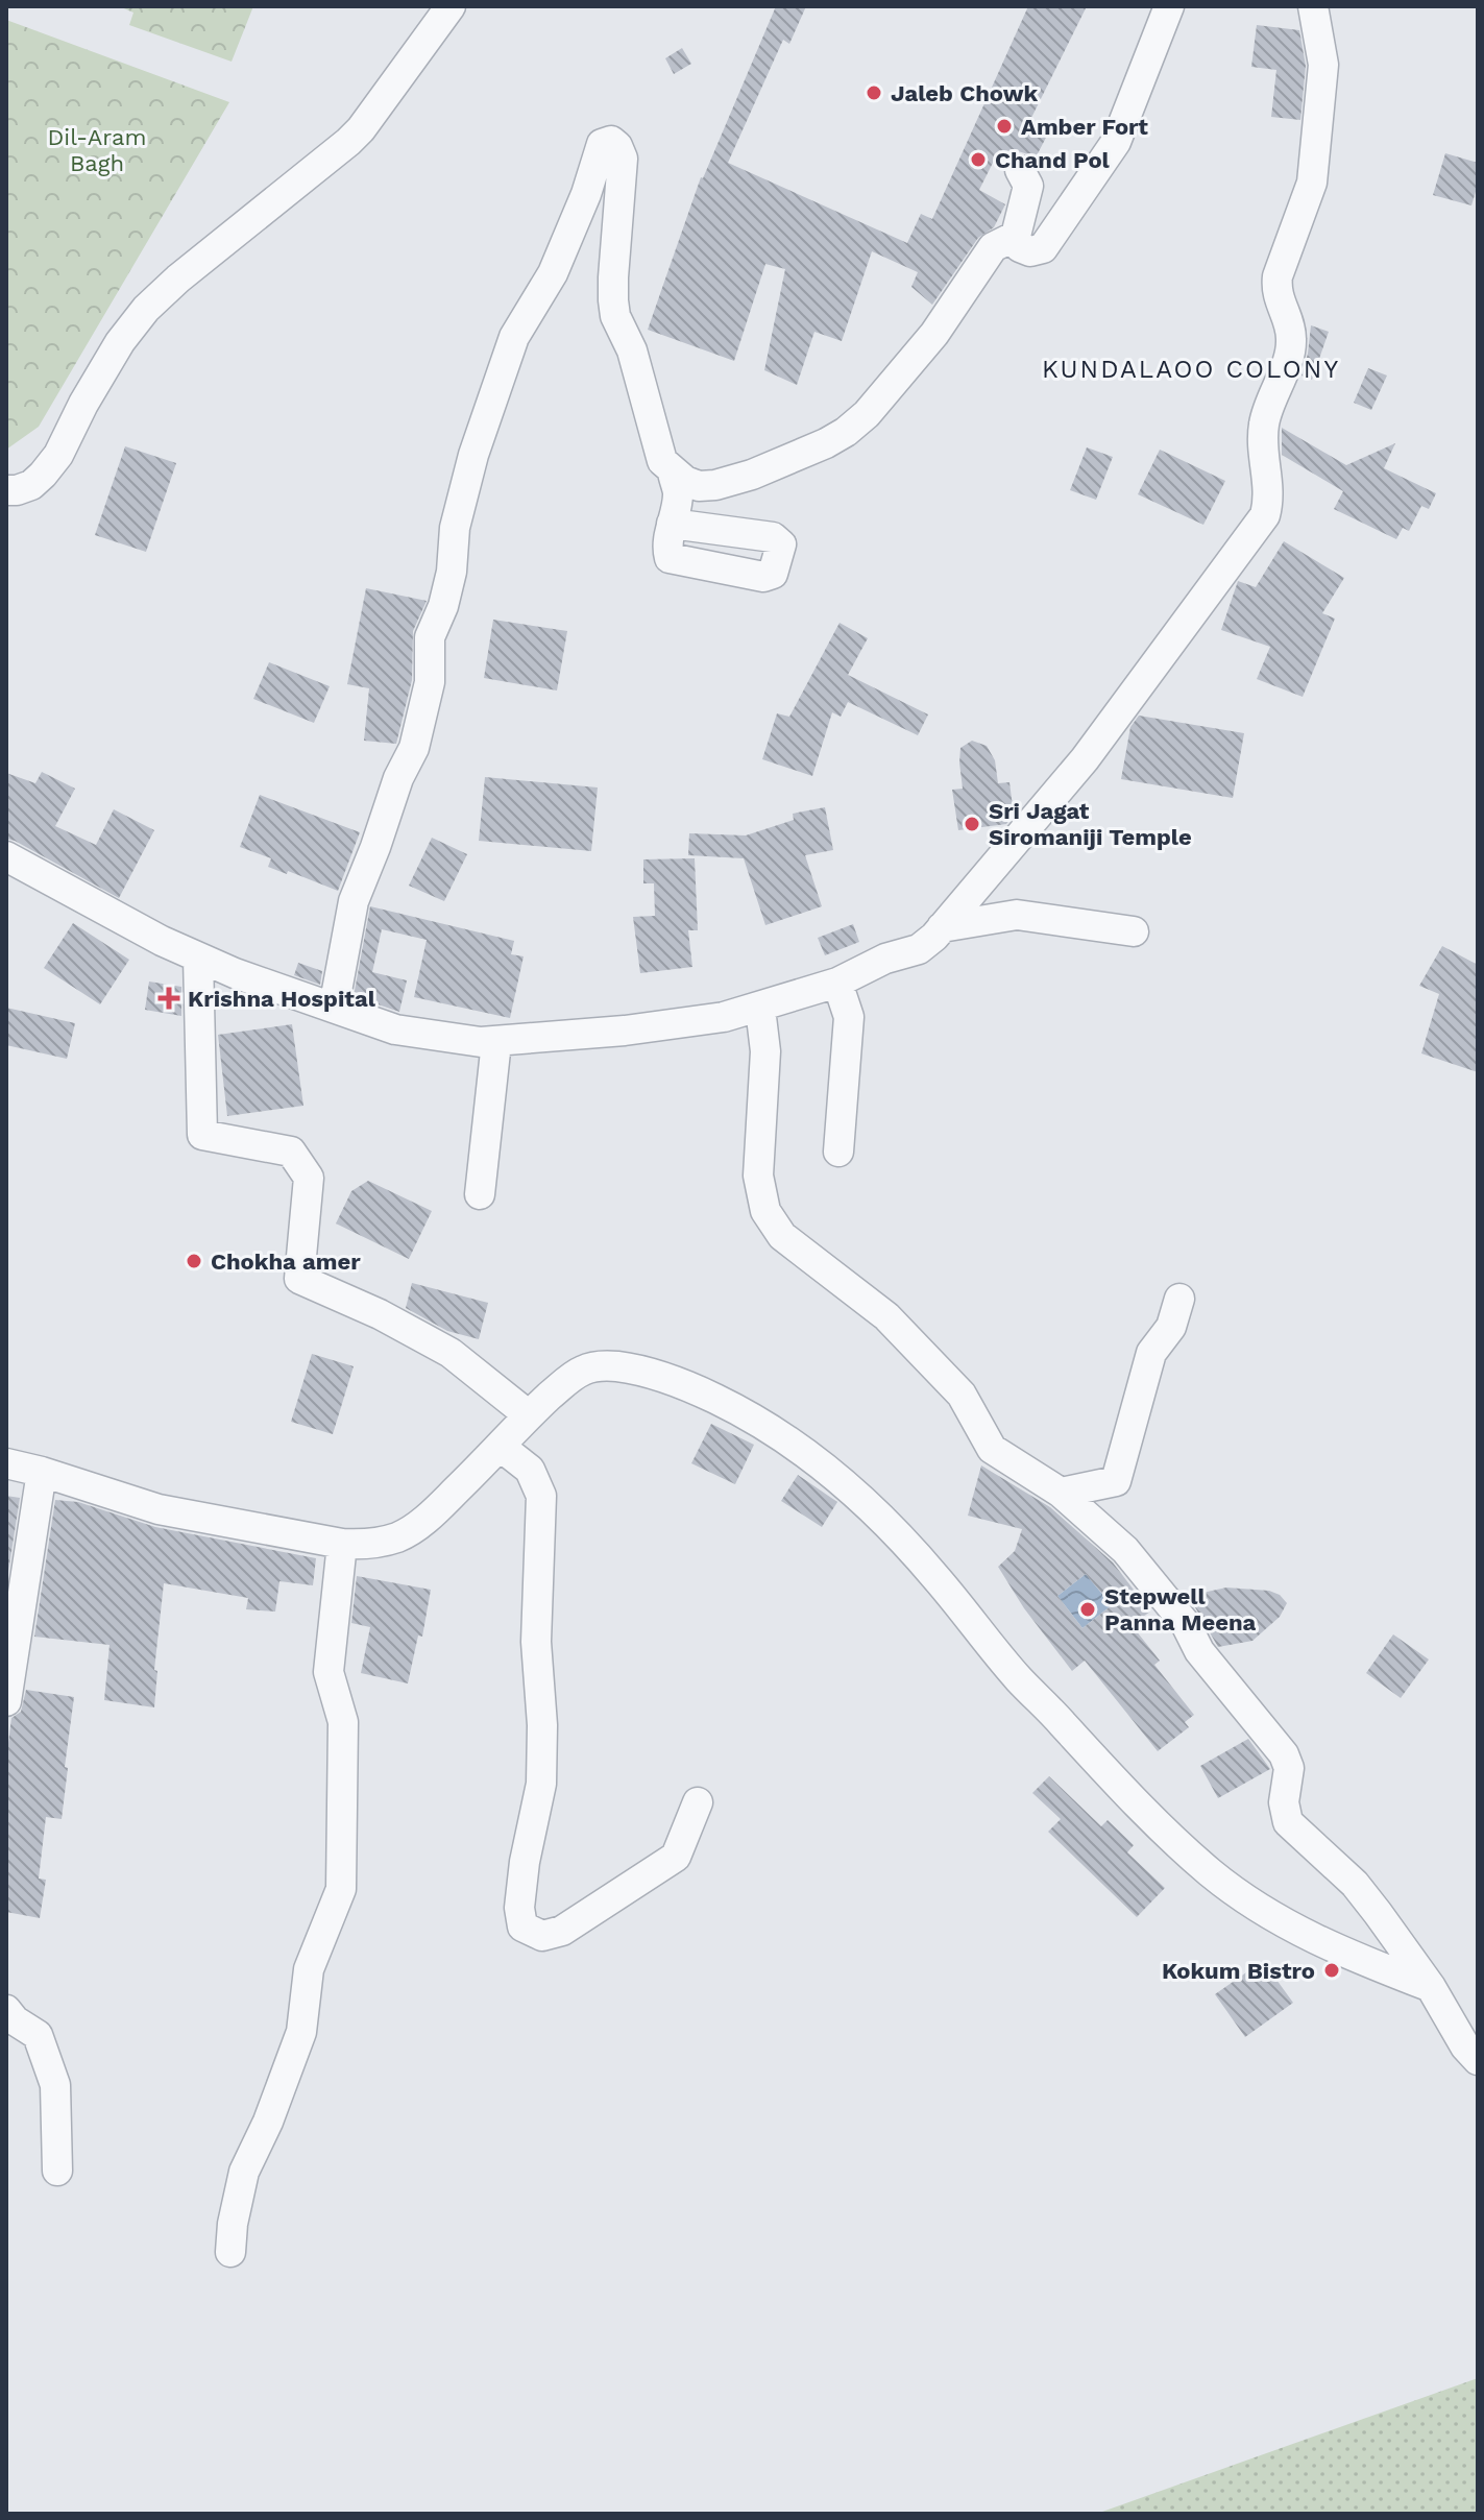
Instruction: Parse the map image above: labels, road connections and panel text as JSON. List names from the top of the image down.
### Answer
{
  "districts": ["KUNDALAOO COLONY"],
  "parks": ["Dil-Aram Bagh"],
  "places": {
    "other": [
      "Jaleb Chowk",
      "Amber Fort",
      "Chand Pol",
      "Sri Jagat Siromaniji Temple",
      "Chokha amer",
      "Stepwell Panna Meena",
      "Kokum Bistro"
    ],
    "health": ["Krishna Hospital"]
  }
}
